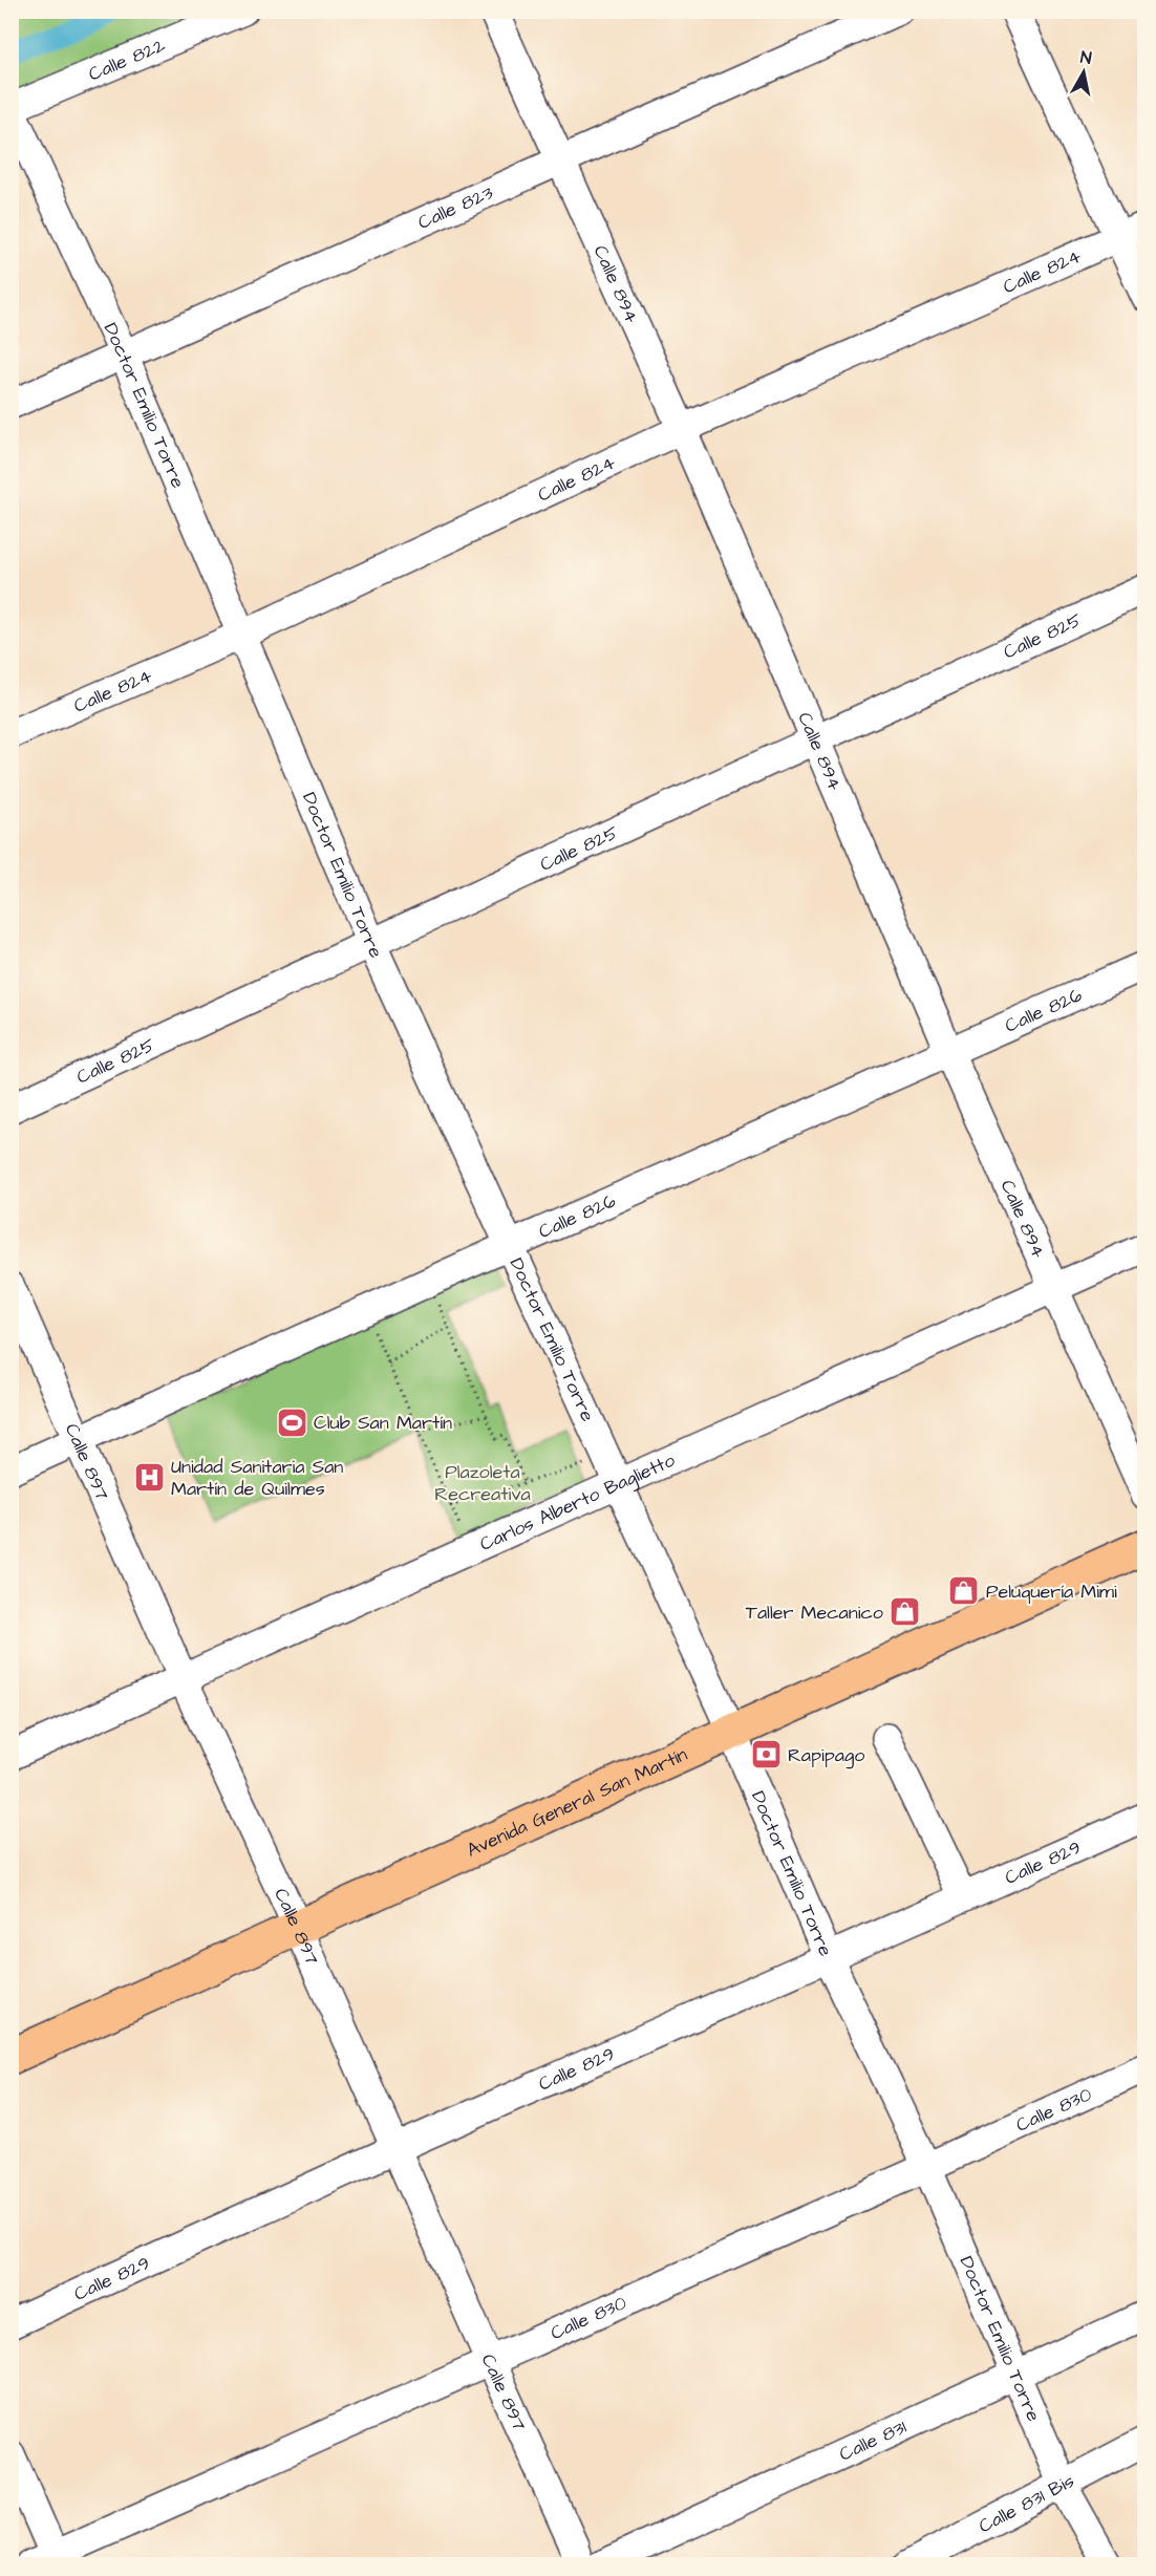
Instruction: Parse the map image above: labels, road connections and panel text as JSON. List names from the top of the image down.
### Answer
{
  "streets": {
    "main road": ["Avenida General San Martín"],
    "street": [
      "Calle 822",
      "Calle 823",
      "Calle 824",
      "Calle 894",
      "Doctor Emilio Torre",
      "Calle 825",
      "Calle 826",
      "Calle 897",
      "Carlos Alberto Baglietto",
      "Calle 829",
      "Calle 830",
      "Calle 831",
      "Calle 831 Bis"
    ]
  },
  "crossings": [
    ["Calle 822", "Doctor Emilio Torre"],
    ["Calle 823", "Calle 894"],
    ["Calle 823", "Doctor Emilio Torre"],
    ["Calle 824", "Calle 894"],
    ["Calle 824", "Doctor Emilio Torre"],
    ["Calle 894", "Calle 825"],
    ["Calle 894", "Calle 826"],
    ["Calle 894", "Carlos Alberto Baglietto"],
    ["Doctor Emilio Torre", "Calle 825"],
    ["Doctor Emilio Torre", "Calle 826"],
    ["Doctor Emilio Torre", "Carlos Alberto Baglietto"],
    ["Doctor Emilio Torre", "Avenida General San Martín"],
    ["Doctor Emilio Torre", "Calle 829"],
    ["Doctor Emilio Torre", "Calle 830"],
    ["Doctor Emilio Torre", "Calle 831"],
    ["Doctor Emilio Torre", "Calle 831 Bis"],
    ["Calle 826", "Calle 897"],
    ["Calle 897", "Carlos Alberto Baglietto"],
    ["Calle 897", "Avenida General San Martín"],
    ["Calle 897", "Calle 829"],
    ["Calle 897", "Calle 830"]
  ],
  "parks": ["Plazoleta Recreativa"],
  "places": {
    "sports": ["Club San Martín"],
    "hospital": ["Unidad Sanitaria San Martín de Quilmes"],
    "shop": ["Peluquería Mimi", "Taller Mecanico"],
    "bank": ["Rapipago"]
  },
  "north": "top"
}
